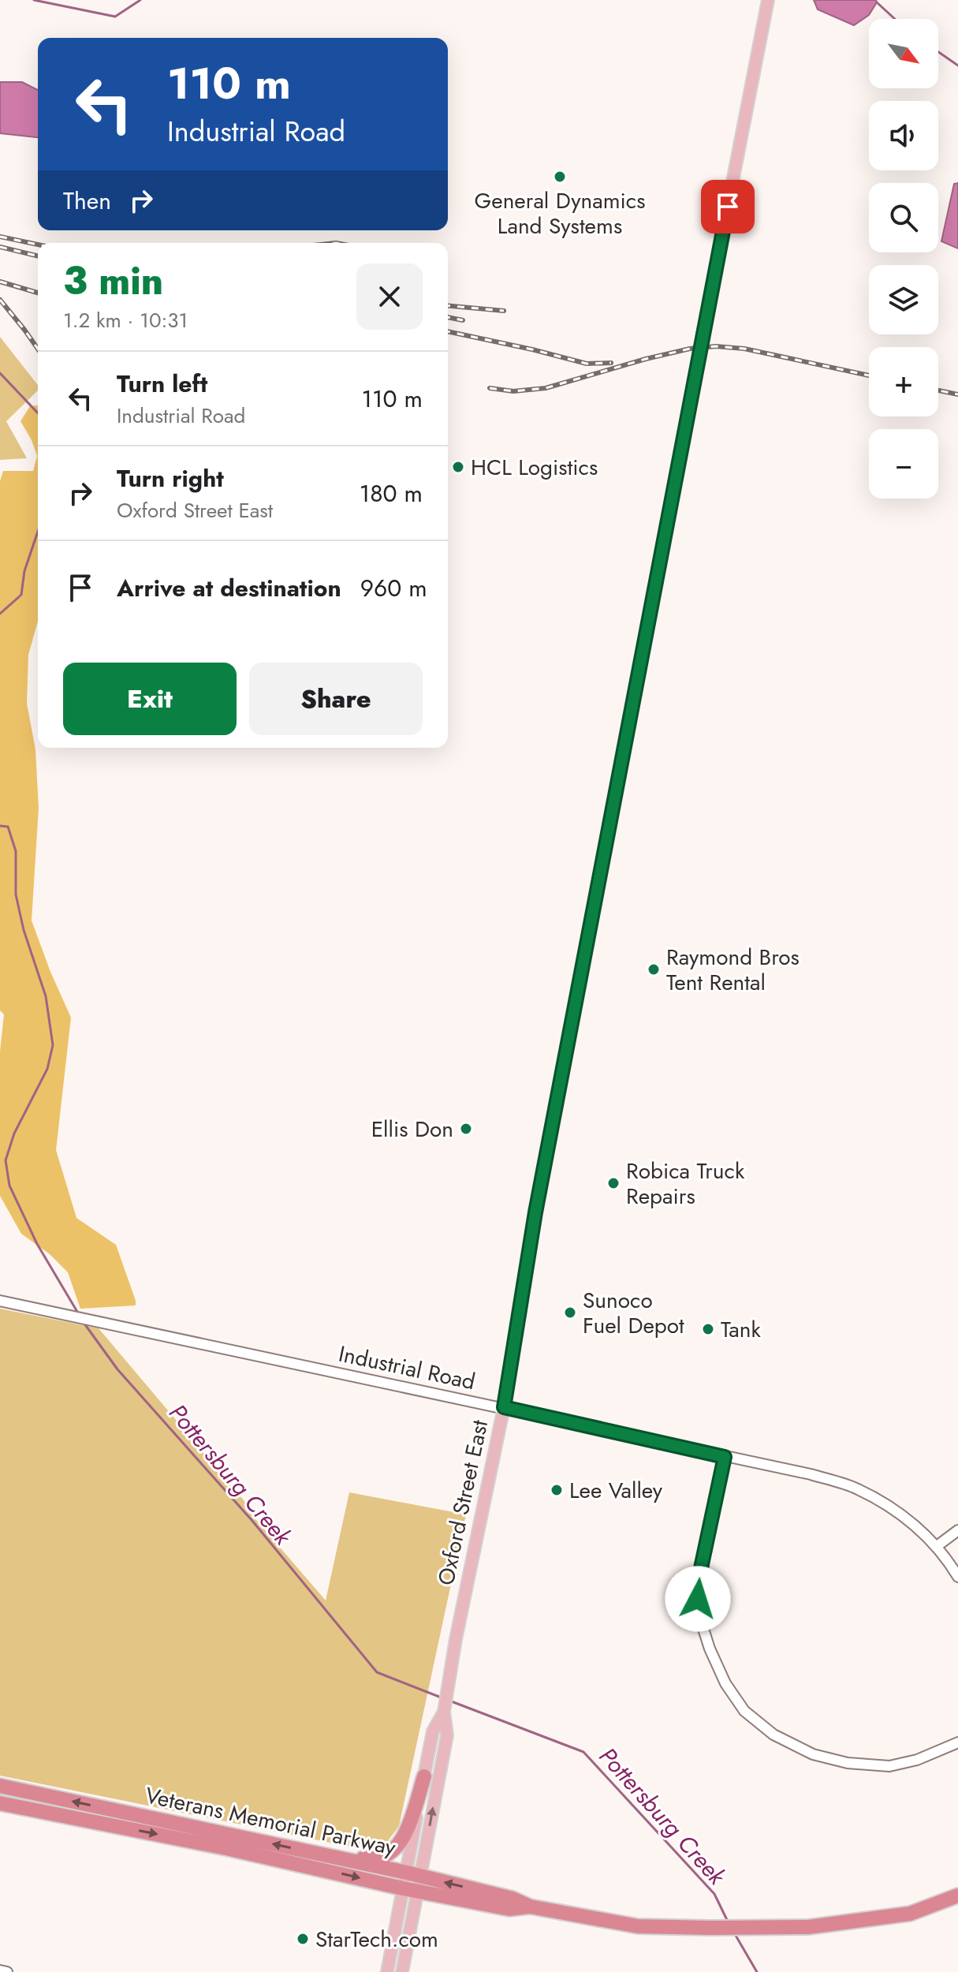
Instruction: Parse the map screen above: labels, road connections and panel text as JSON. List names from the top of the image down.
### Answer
{
  "streets": {
    "highway": ["Veterans Memorial Parkway"],
    "main road": ["Oxford Street East"],
    "street": ["Industrial Road"]
  },
  "crossings": [
    ["Industrial Road", "Oxford Street East"],
    ["Oxford Street East", "Veterans Memorial Parkway"]
  ],
  "water": ["Pottersburg Creek"],
  "places": [
    "General Dynamics Land Systems",
    "HCL Logistics",
    "Raymond Bros Tent Rental",
    "Ellis Don",
    "Robica Truck Repairs",
    "Sunoco Fuel Depot",
    "Tank",
    "Lee Valley",
    "StarTech.com"
  ],
  "north": "bottom right",
  "page": {
    "map_buttons": ["+", "−"],
    "turn": ["110 m", "Industrial Road"],
    "then": "Then",
    "heading": ["3 min", "1.2 km · 10:31"],
    "list": [
      {
        "name": "Turn left",
        "note": "Industrial Road",
        "value": "110 m"
      },
      {
        "name": "Turn right",
        "note": "Oxford Street East",
        "value": "180 m"
      },
      {
        "name": "Arrive at destination",
        "value": "960 m"
      }
    ],
    "buttons": ["Exit", "Share"]
  }
}
